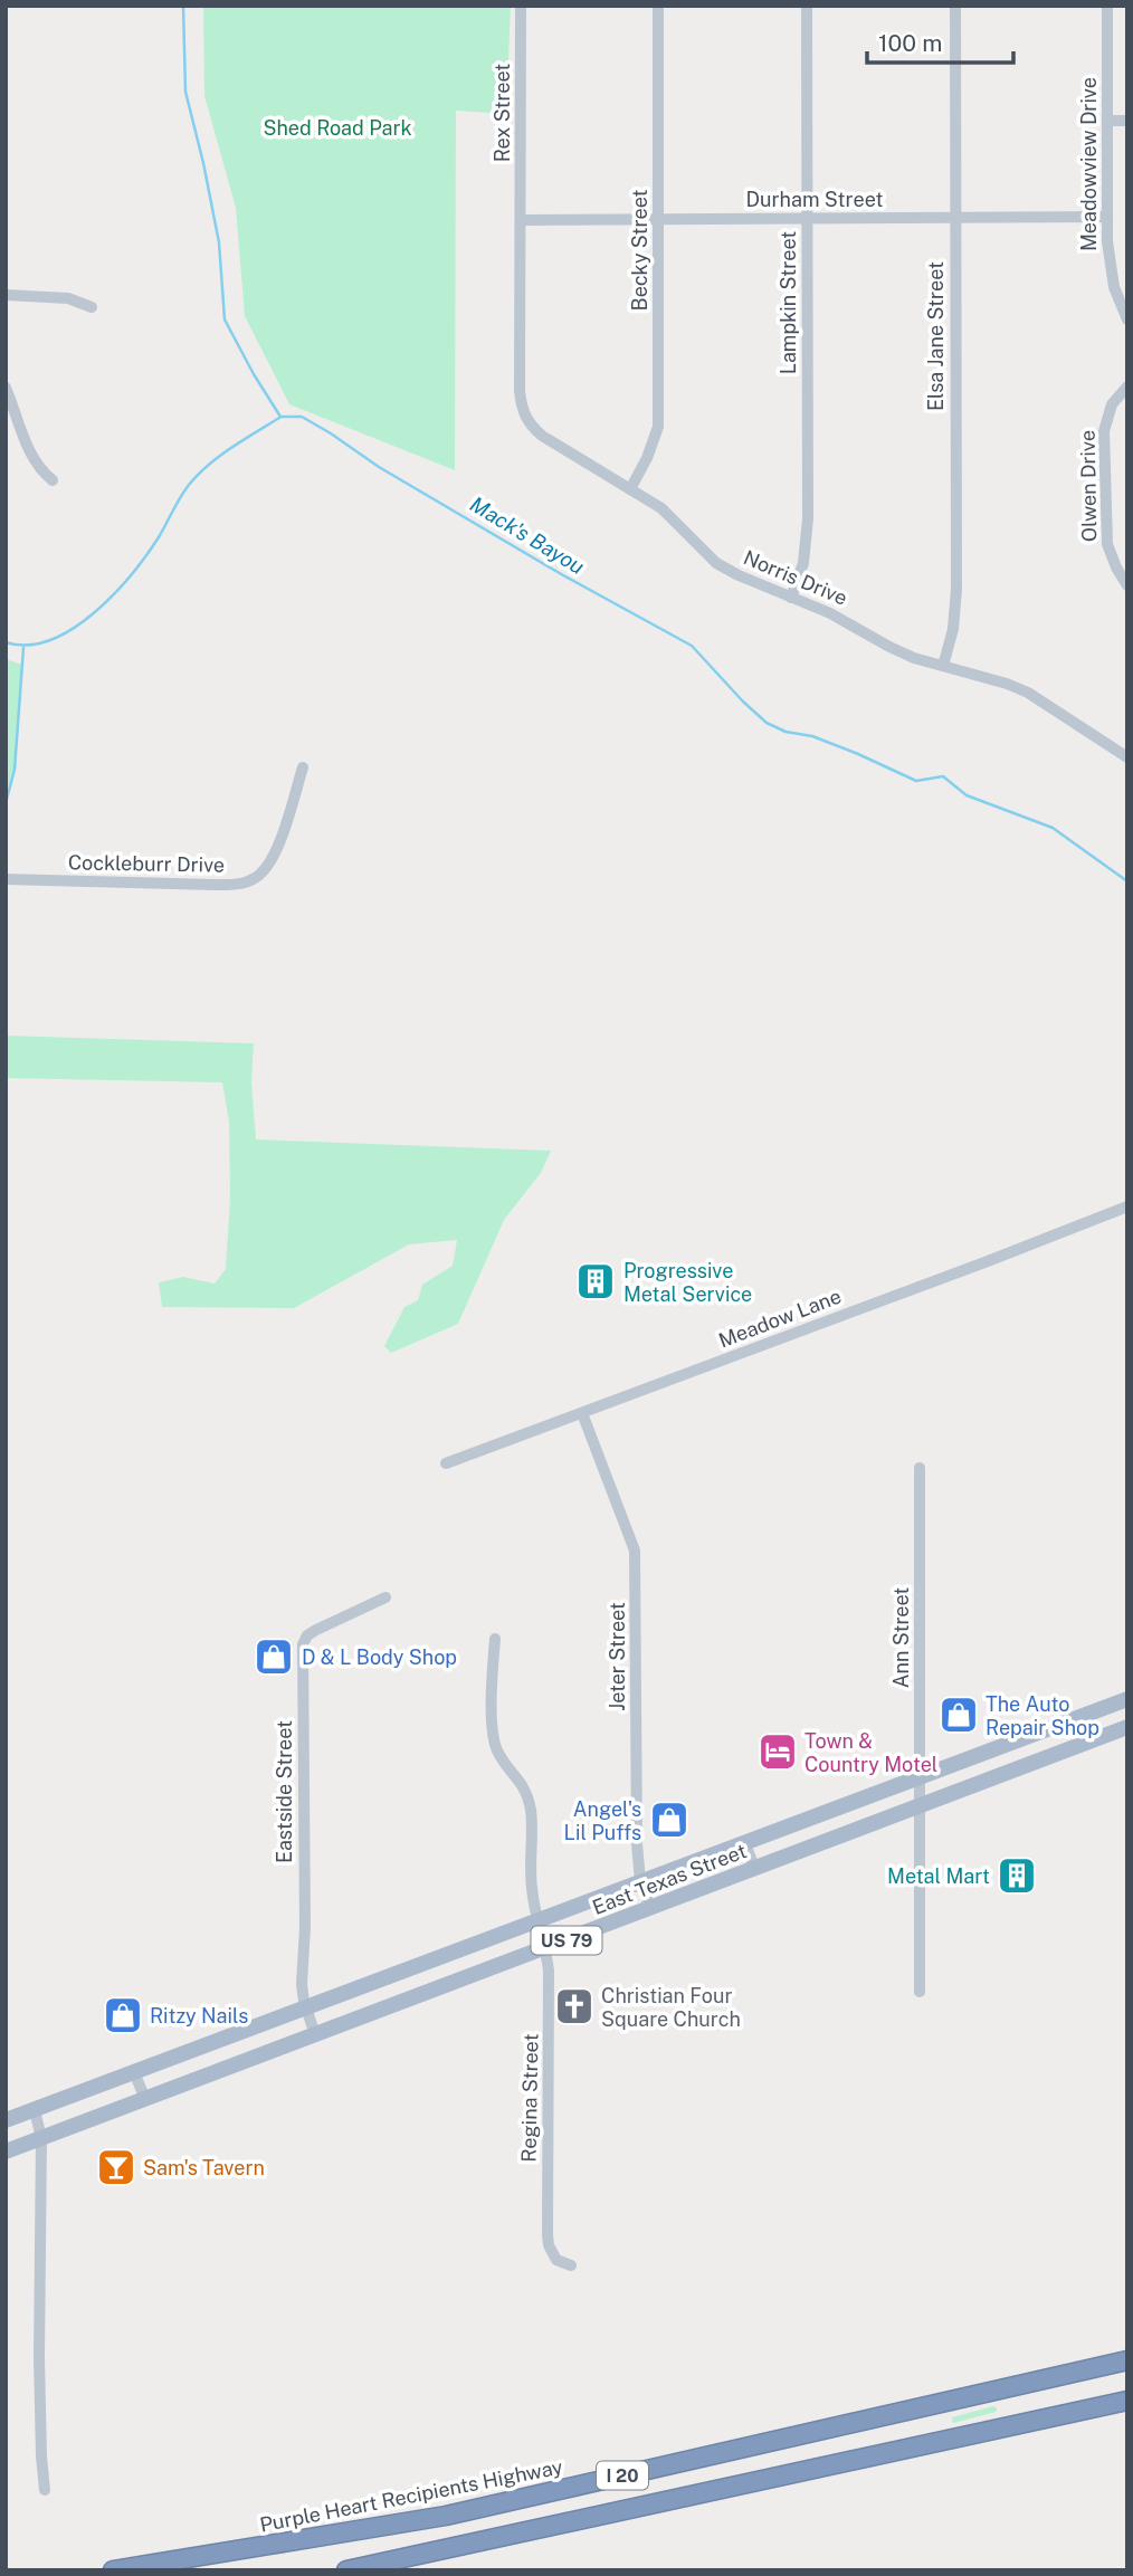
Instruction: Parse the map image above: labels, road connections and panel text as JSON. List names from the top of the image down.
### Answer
{
  "streets": {
    "highway": ["I 20", "Purple Heart Recipients Highway"],
    "main road": ["East Texas Street", "US 79"],
    "street": [
      "Rex Street",
      "Meadowview Drive",
      "Durham Street",
      "Becky Street",
      "Lampkin Street",
      "Elsa Jane Street",
      "Olwen Drive",
      "Norris Drive",
      "Cockleburr Drive",
      "Meadow Lane",
      "Ann Street",
      "Jeter Street",
      "Eastside Street",
      "Regina Street"
    ]
  },
  "crossings": [
    ["Rex Street", "Durham Street"],
    ["Rex Street", "Norris Drive"],
    ["Meadowview Drive", "Durham Street"],
    ["Durham Street", "Becky Street"],
    ["Durham Street", "Lampkin Street"],
    ["Durham Street", "Elsa Jane Street"],
    ["Durham Street", "Norris Drive"],
    ["Becky Street", "Norris Drive"],
    ["Lampkin Street", "Norris Drive"],
    ["Elsa Jane Street", "Norris Drive"],
    ["Meadow Lane", "Jeter Street"],
    ["Ann Street", "East Texas Street"],
    ["Jeter Street", "East Texas Street"],
    ["Eastside Street", "East Texas Street"],
    ["East Texas Street", "Regina Street"]
  ],
  "water": ["Mack's Bayou"],
  "parks": ["Shed Road Park"],
  "places": {
    "building": ["Progressive Metal Service", "Metal Mart"],
    "shop": [
      "D & L Body Shop",
      "The Auto Repair Shop",
      "Angel's Lil Puffs",
      "Ritzy Nails"
    ],
    "hotel": ["Town & Country Motel"],
    "church": ["Christian Four Square Church"],
    "bar": ["Sam's Tavern"]
  },
  "scale_bar": "100 m"
}
